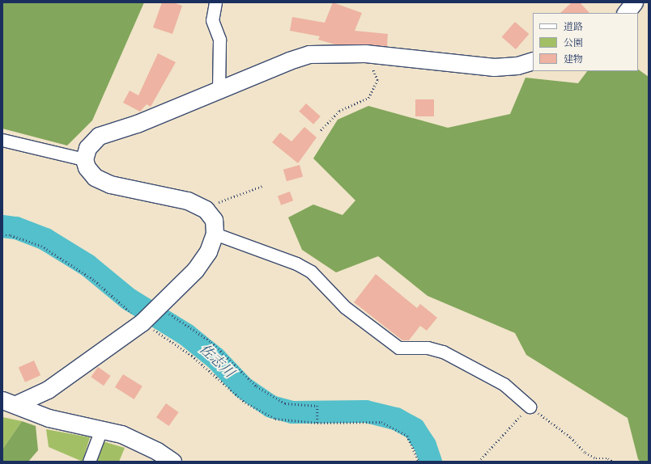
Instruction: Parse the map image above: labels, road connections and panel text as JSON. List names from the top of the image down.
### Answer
{
  "water": ["佐志川"],
  "legend": ["道路", "公園", "建物"]
}
